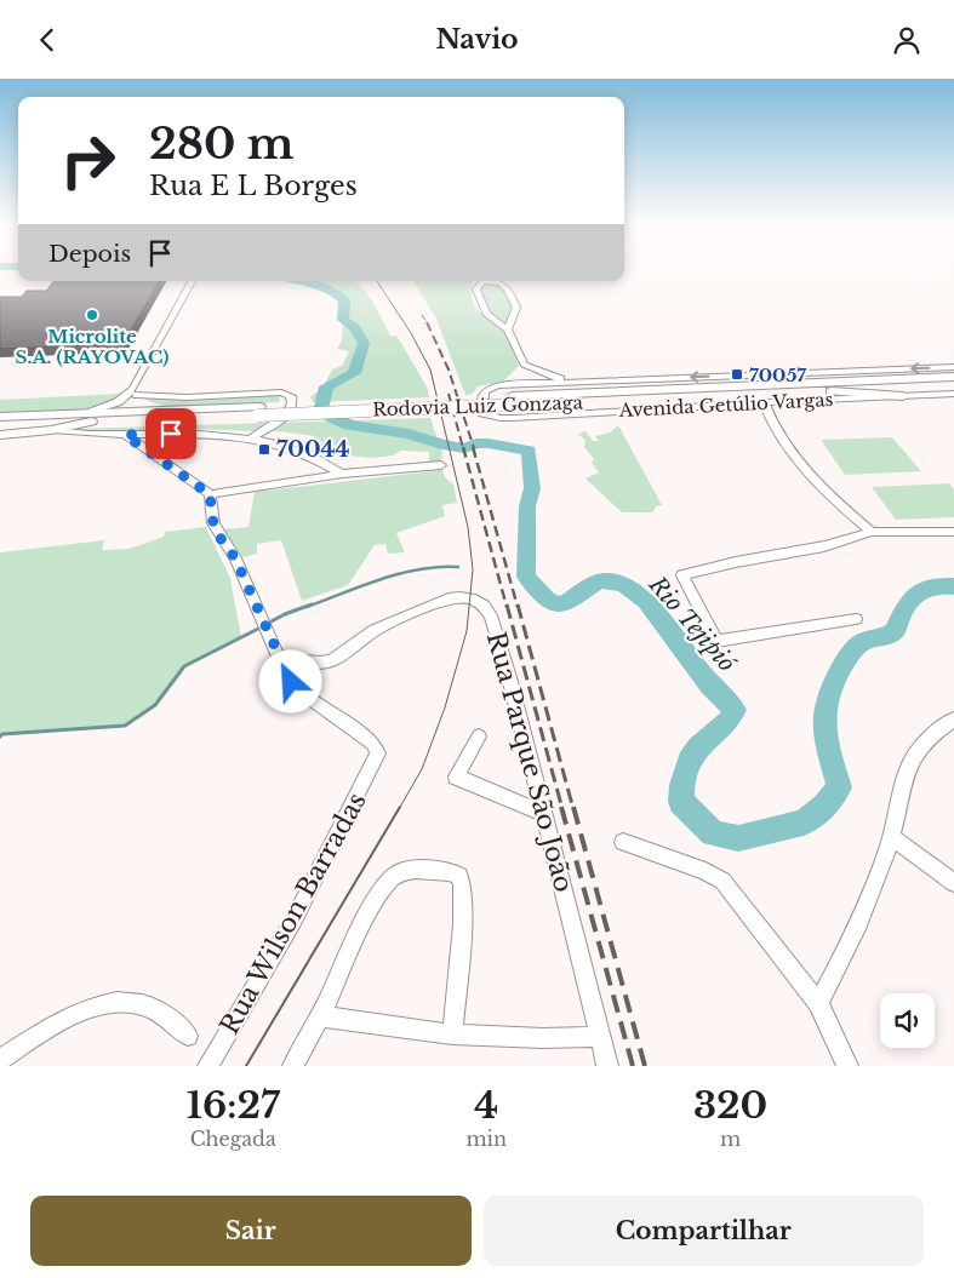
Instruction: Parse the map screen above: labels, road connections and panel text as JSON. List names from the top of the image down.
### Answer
{
  "streets": {
    "highway": ["Rodovia Luiz Gonzaga"],
    "street": ["Avenida Getúlio Vargas", "Rua Parque São João", "Rua Wilson Barradas"]
  },
  "crossings": [
    ["Rua Parque São João", "Rua Wilson Barradas"]
  ],
  "water": ["Rio Tejipió"],
  "places": {
    "other": ["Microlite S.A. (RAYOVAC)"],
    "transit": ["70057", "70044"]
  },
  "page": {
    "header": "Navio",
    "turn": ["280 m", "Rua E L Borges"],
    "then": "Depois",
    "eta": [
      "16:27",
      "Chegada",
      "4",
      "min",
      "320",
      "m"
    ],
    "buttons": ["Sair", "Compartilhar"]
  }
}
